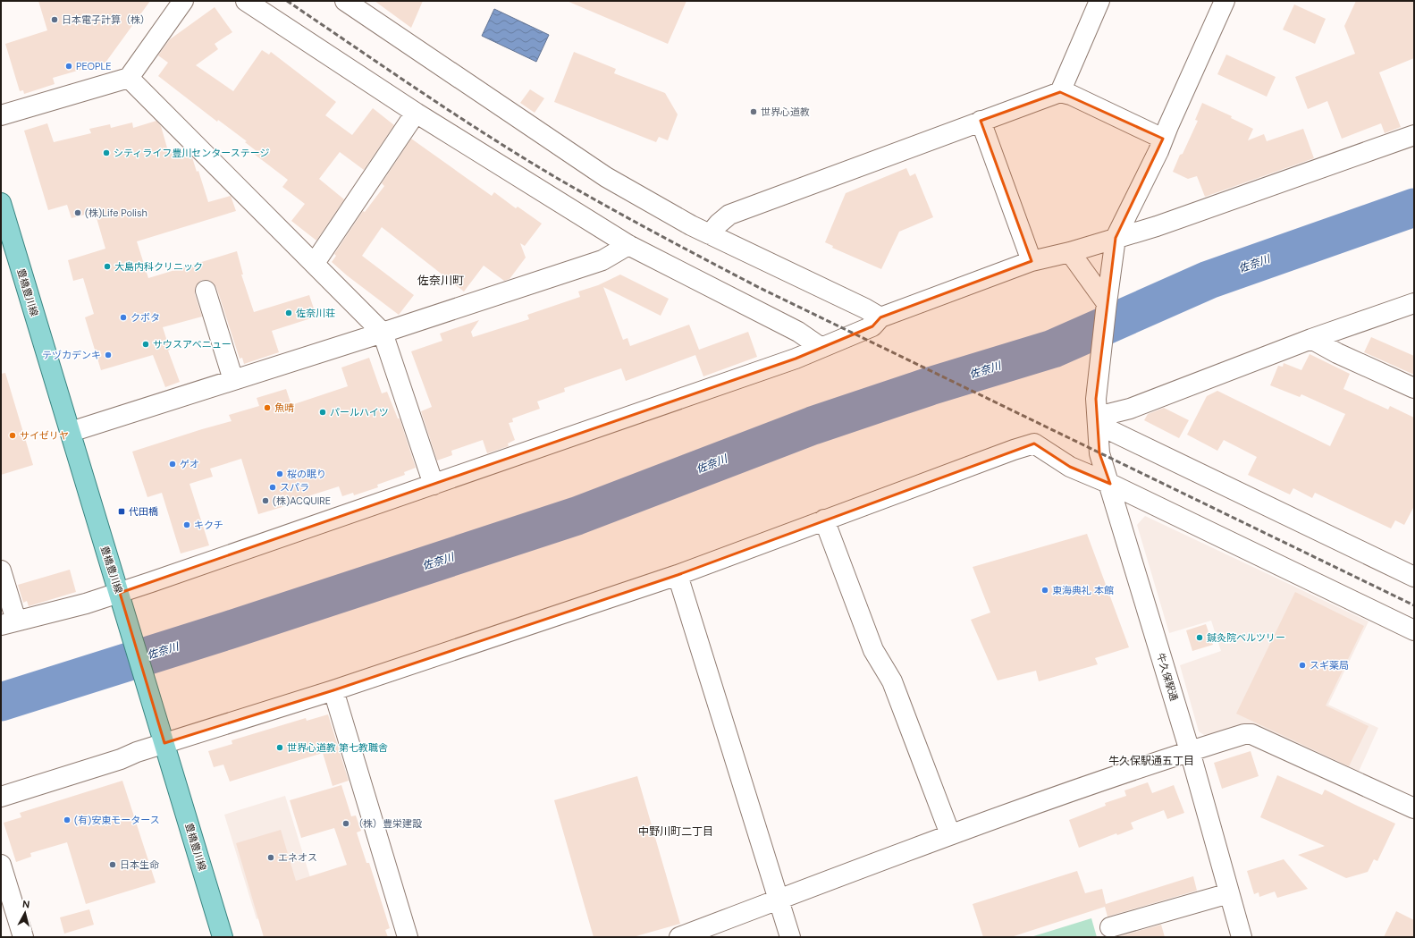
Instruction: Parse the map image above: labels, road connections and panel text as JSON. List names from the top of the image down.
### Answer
{
  "streets": {
    "main road": ["豊橋豊川線"],
    "street": ["牛久保駅通"]
  },
  "districts": ["佐奈川町", "牛久保駅通五丁目", "中野川町二丁目"],
  "water": ["佐奈川"],
  "places": {
    "other": [
      "日本電子計算（株）",
      "PEOPLE",
      "世界心道教",
      "シティライフ豊川センターステージ",
      "(株)Life Polish",
      "大島内科クリニック",
      "佐奈川荘",
      "クボタ",
      "サウスアベニュー",
      "テヅカデンキ",
      "魚晴",
      "パールハイツ",
      "サイゼリヤ",
      "ゲオ",
      "桜の眠り",
      "スパラ",
      "(株)ACQUIRE",
      "キクチ",
      "東海典礼 本館",
      "鍼灸院ベルツリー",
      "スギ薬局",
      "世界心道教 第七教職舎",
      "(有)安東モータース",
      "（株）豊栄建設",
      "エネオス",
      "日本生命"
    ],
    "transit": ["代田橋"]
  },
  "north": "top"
}
